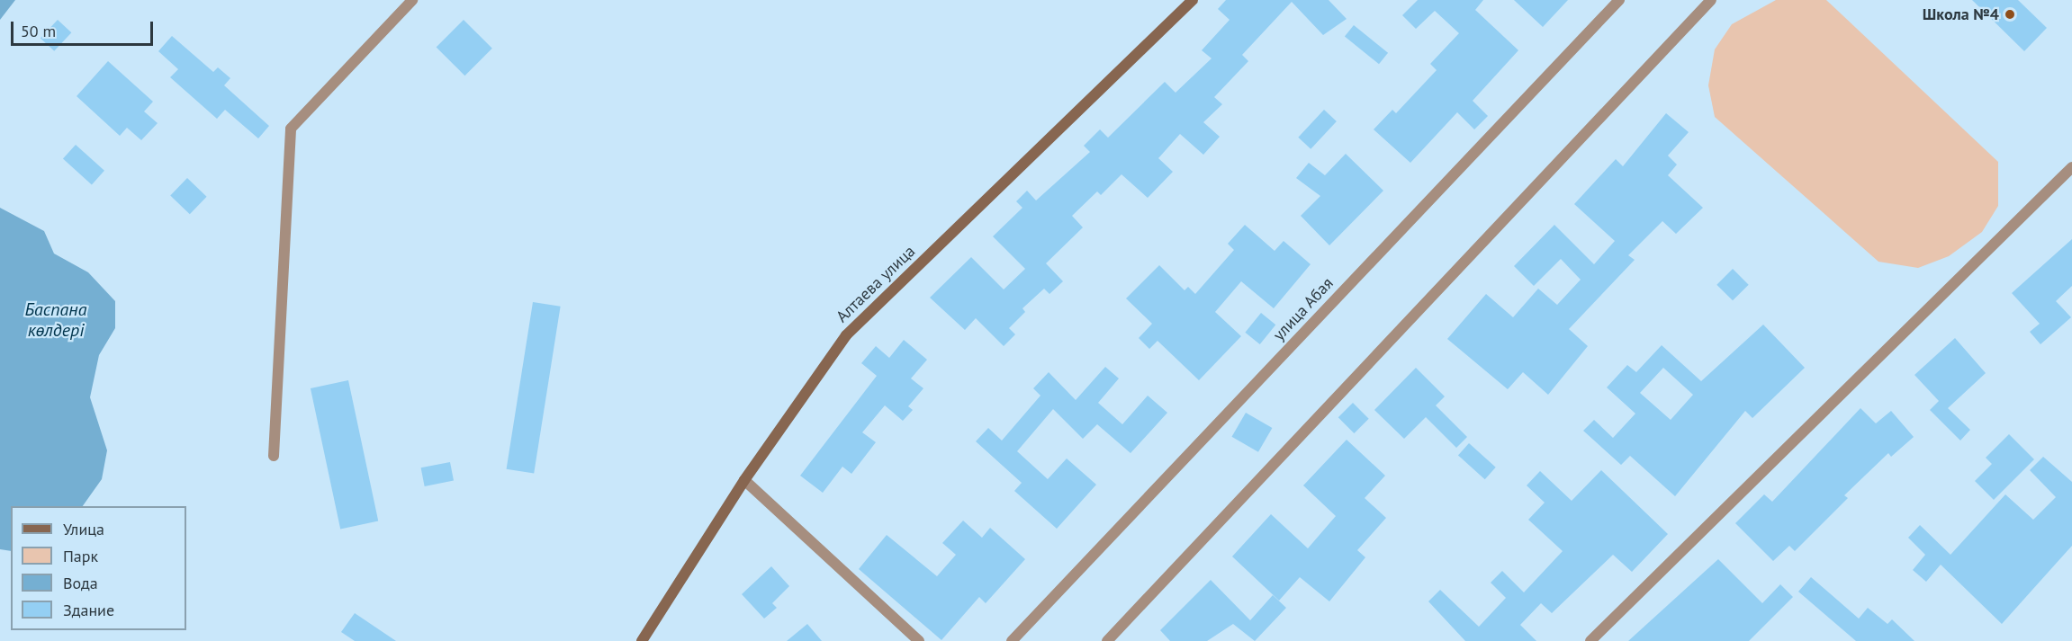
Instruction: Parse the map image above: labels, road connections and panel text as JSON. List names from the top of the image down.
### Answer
{
  "streets": {
    "main road": ["Алтаева улица"],
    "street": ["улица Абая"]
  },
  "water": ["Баспана көлдері"],
  "places": ["Школа №4"],
  "legend": [
    "Улица",
    "Парк",
    "Вода",
    "Здание"
  ],
  "scale_bar": "50 m"
}
